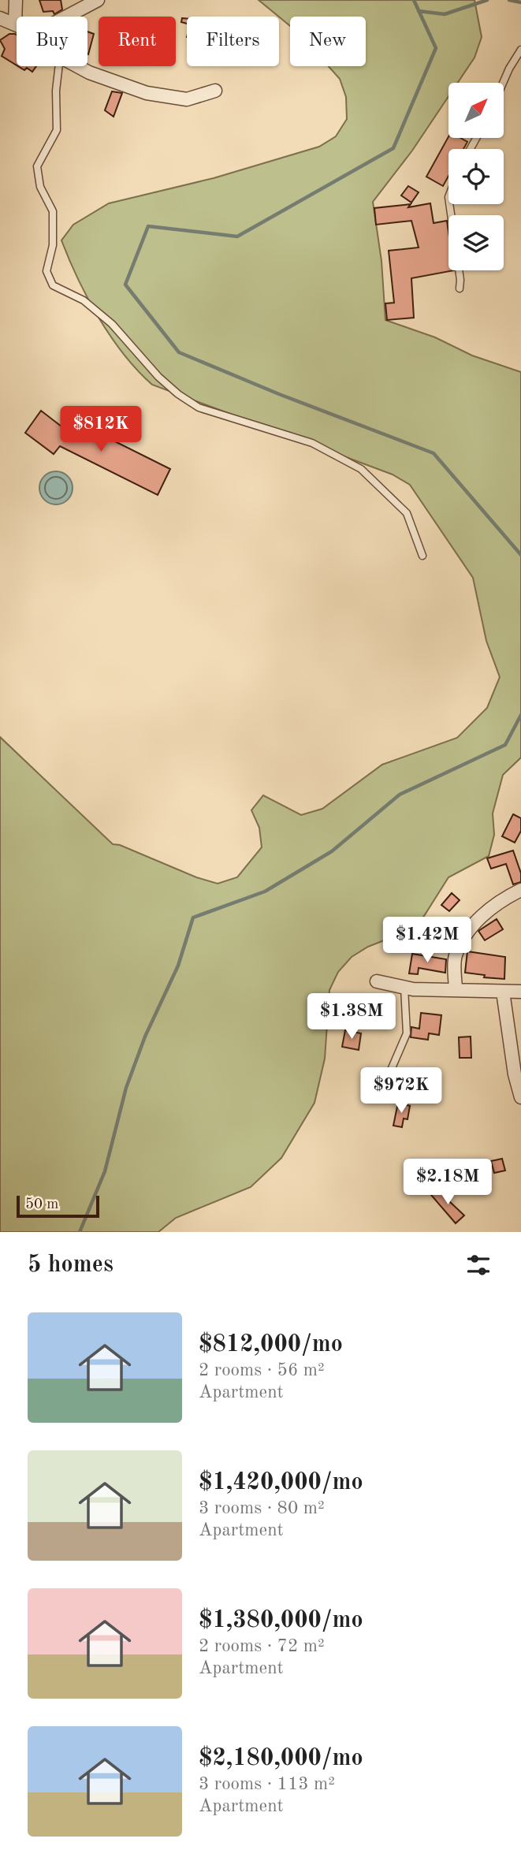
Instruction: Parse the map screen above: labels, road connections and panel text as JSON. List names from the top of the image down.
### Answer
{
  "scale_bar": "50 m",
  "north": "top right",
  "page": {
    "chip": [
      "Buy",
      "Rent",
      "Filters",
      "New"
    ],
    "price": [
      "$812K",
      "$1.42M",
      "$1.38M",
      "$972K",
      "$2.18M"
    ],
    "scale": "50 m",
    "heading": "5 homes",
    "list": [
      {
        "name": "$812,000/mo",
        "note": "2 rooms · 56 m² · Apartment"
      },
      {
        "name": "$1,420,000/mo",
        "note": "3 rooms · 80 m² · Apartment"
      },
      {
        "name": "$1,380,000/mo",
        "note": "2 rooms · 72 m² · Apartment"
      },
      {
        "name": "$2,180,000/mo",
        "note": "3 rooms · 113 m² · Apartment"
      }
    ]
  }
}
